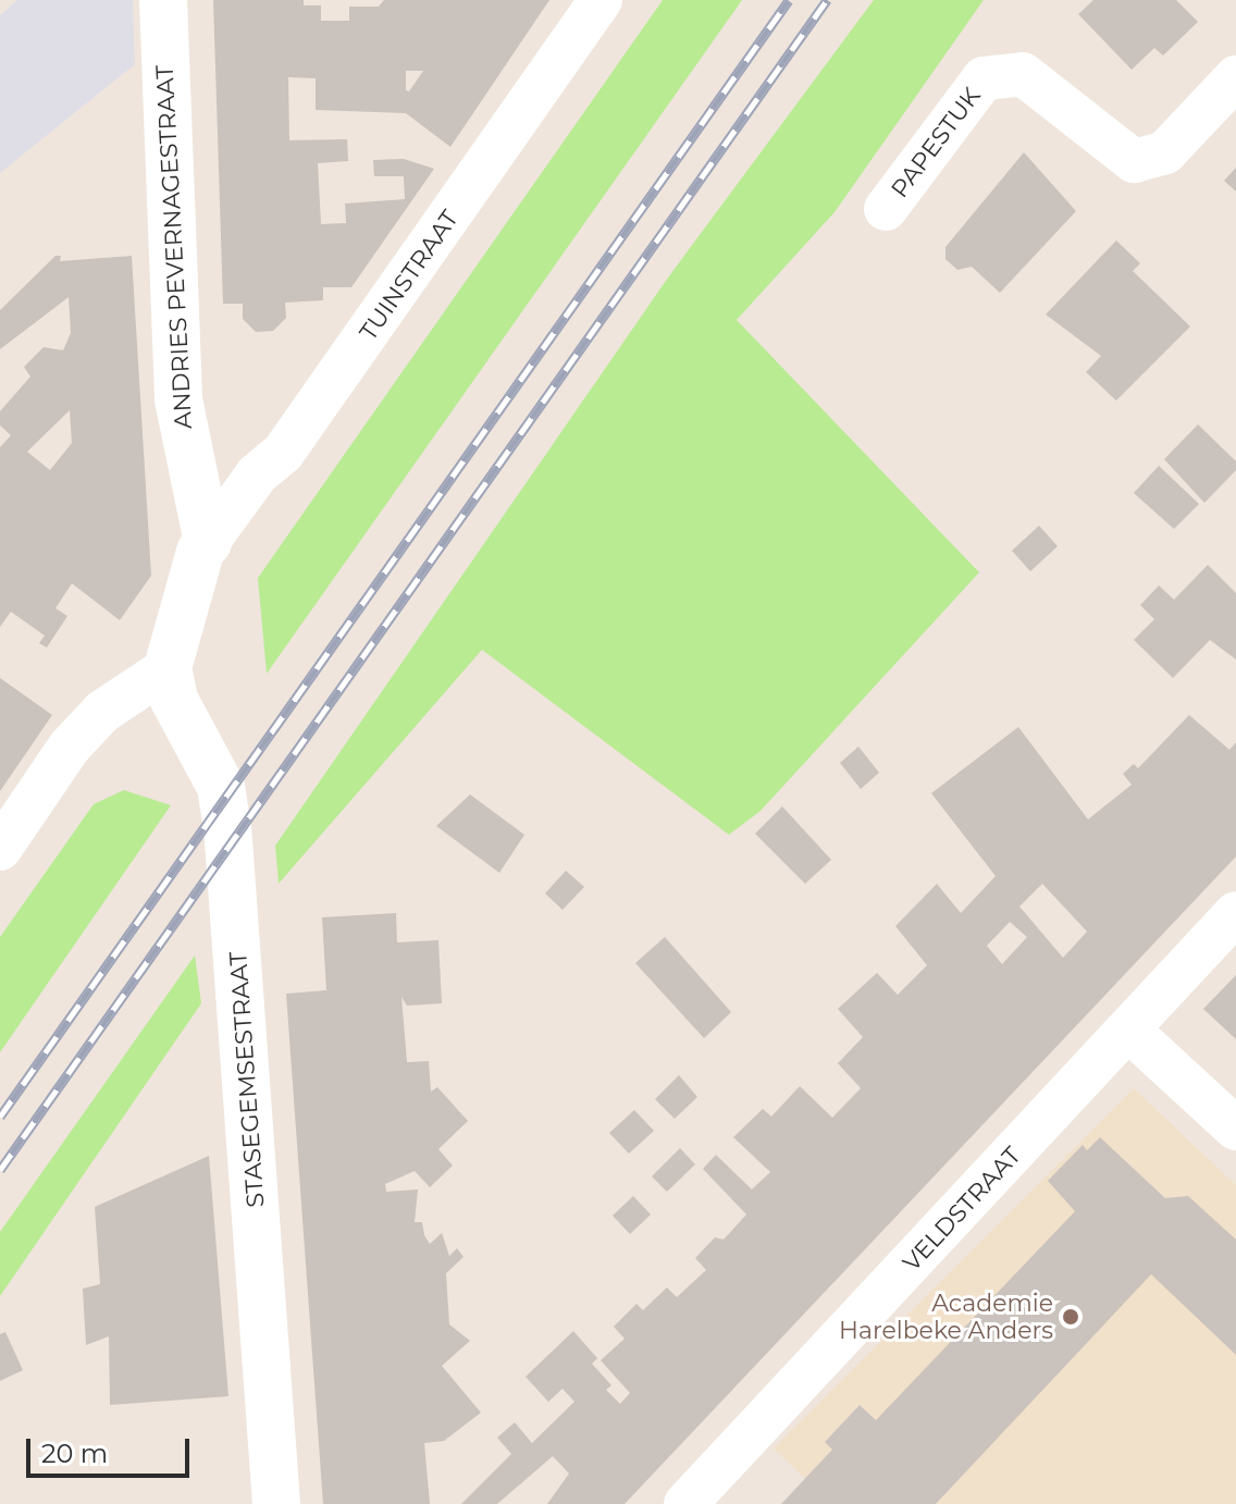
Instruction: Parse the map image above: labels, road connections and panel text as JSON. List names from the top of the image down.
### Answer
{
  "streets": {
    "street": [
      "PAPESTUK",
      "ANDRIES PEVERNAGESTRAAT",
      "TUINSTRAAT",
      "STASEGEMSESTRAAT",
      "VELDSTRAAT"
    ]
  },
  "crossings": [
    ["ANDRIES PEVERNAGESTRAAT", "TUINSTRAAT"]
  ],
  "places": ["Academie Harelbeke Anders"],
  "scale_bar": "20 m"
}
